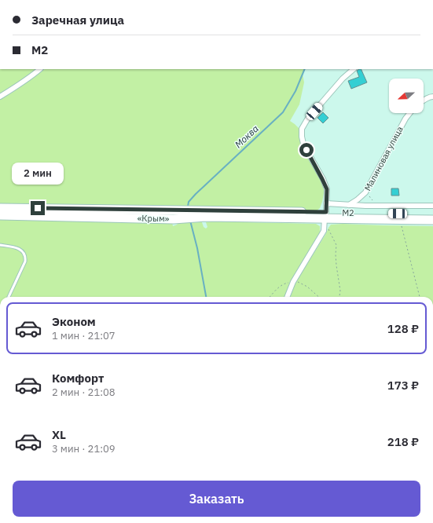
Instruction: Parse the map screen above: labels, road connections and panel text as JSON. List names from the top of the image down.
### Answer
{
  "streets": {
    "highway": ["М2", "«Крым»"],
    "street": ["Малиновая улица"]
  },
  "water": ["Моква"],
  "north": "left",
  "page": {
    "banner": ["Заречная улица", "М2"],
    "bubble": "2 мин",
    "list": [
      {
        "name": "Эконом",
        "note": "1 мин · 21:07",
        "value": "128 ₽"
      },
      {
        "name": "Комфорт",
        "note": "2 мин · 21:08",
        "value": "173 ₽"
      },
      {
        "name": "XL",
        "note": "3 мин · 21:09",
        "value": "218 ₽"
      }
    ],
    "buttons": "Заказать"
  }
}
